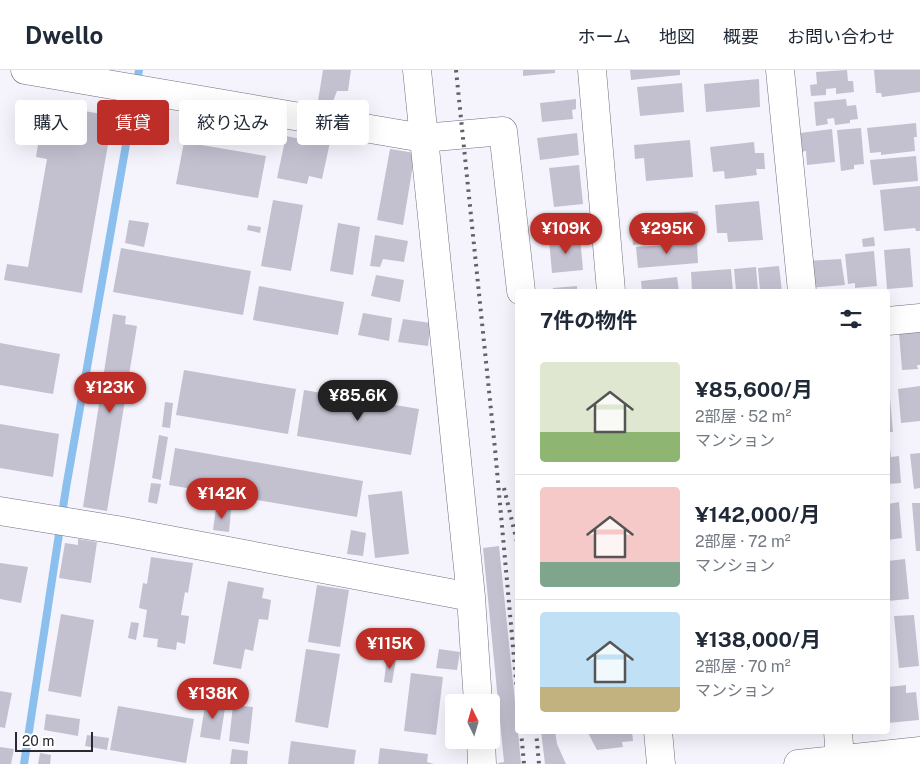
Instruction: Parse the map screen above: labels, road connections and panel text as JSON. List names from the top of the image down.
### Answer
{
  "scale_bar": "20 m",
  "north": "top",
  "page": {
    "header": "Dwello",
    "nav": [
      "ホーム",
      "地図",
      "概要",
      "お問い合わせ"
    ],
    "chip": [
      "購入",
      "賃貸",
      "絞り込み",
      "新着"
    ],
    "price": [
      "¥109K",
      "¥295K",
      "¥123K",
      "¥85.6K",
      "¥142K",
      "¥115K",
      "¥138K"
    ],
    "heading": "7件の物件",
    "list": [
      {
        "name": "¥85,600/月",
        "note": "2部屋 · 52 m² · マンション"
      },
      {
        "name": "¥142,000/月",
        "note": "2部屋 · 72 m² · マンション"
      },
      {
        "name": "¥138,000/月",
        "note": "2部屋 · 70 m² · マンション"
      }
    ],
    "scale": "20 m"
  }
}
